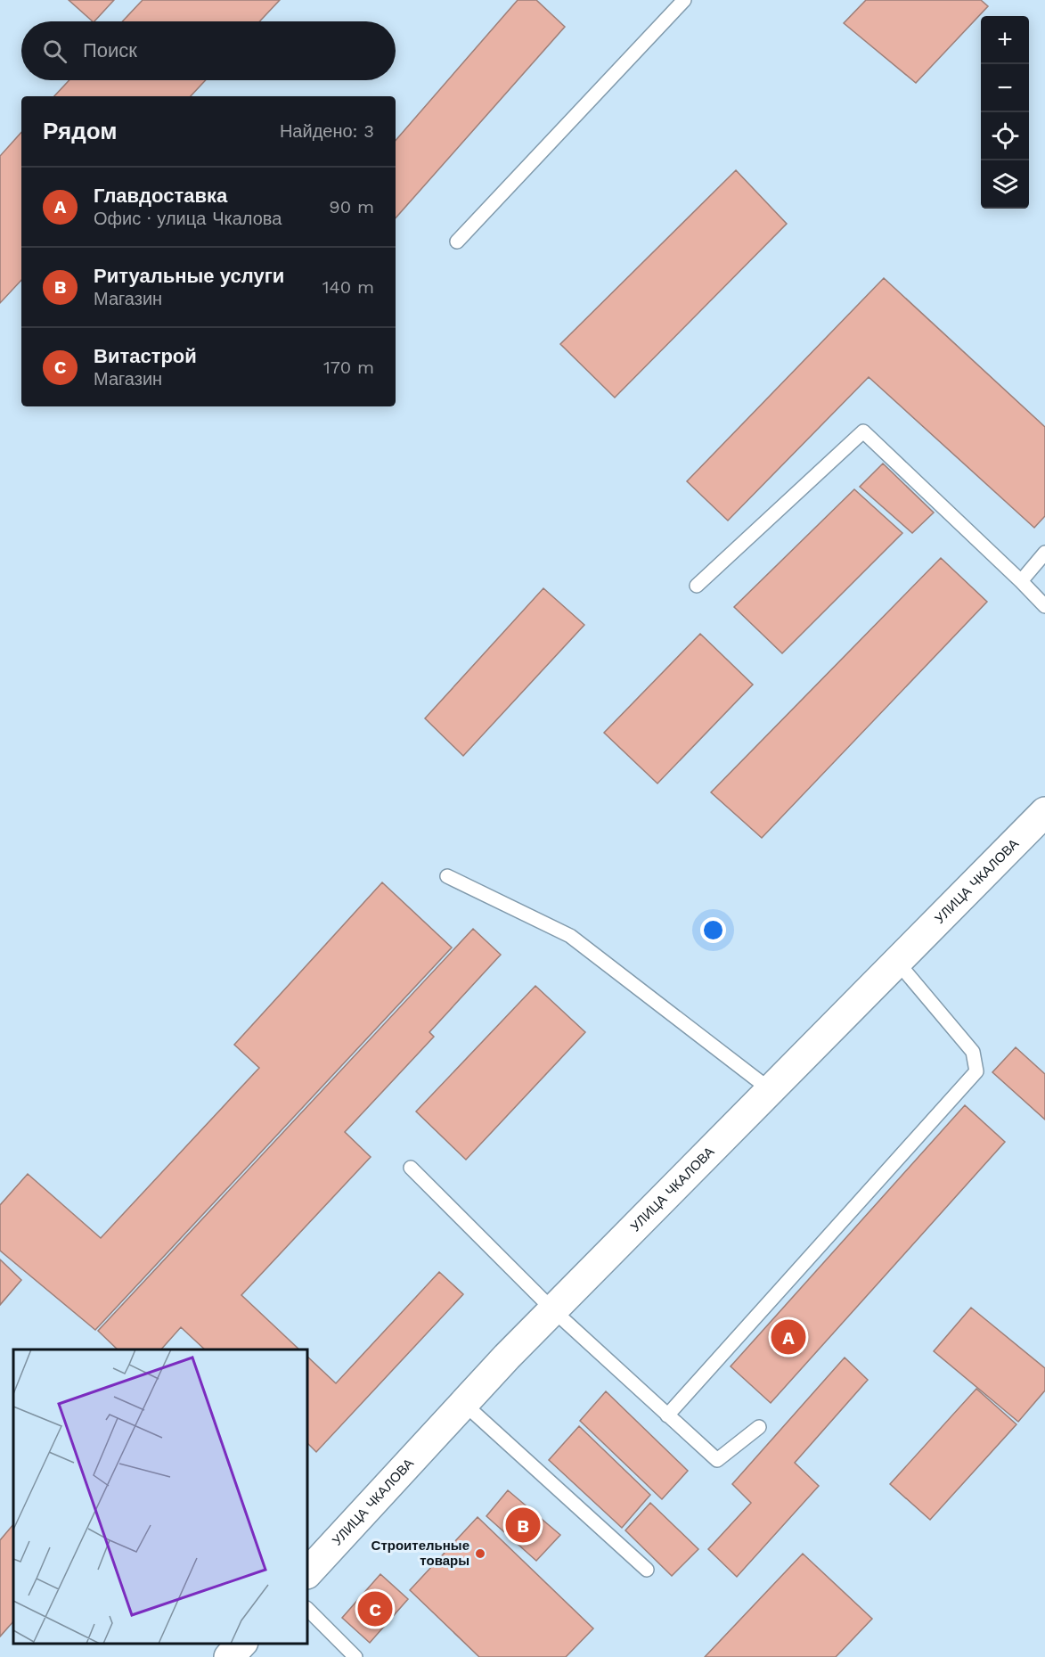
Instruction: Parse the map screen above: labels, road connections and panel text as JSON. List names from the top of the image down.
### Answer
{
  "streets": {
    "street": ["УЛИЦА ЧКАЛОВА"]
  },
  "places": ["Строительные товары"],
  "page": {
    "map_buttons": ["+", "−"],
    "search": "Поиск",
    "heading": ["Рядом", "Найдено: 3"],
    "list": [
      {
        "mark": "A",
        "name": "Главдоставка",
        "note": "Офис · улица Чкалова",
        "value": "90 m"
      },
      {
        "mark": "B",
        "name": "Ритуальные услуги",
        "note": "Магазин",
        "value": "140 m"
      },
      {
        "mark": "C",
        "name": "Витастрой",
        "note": "Магазин",
        "value": "170 m"
      }
    ],
    "pins": ["A", "B", "C"]
  }
}
